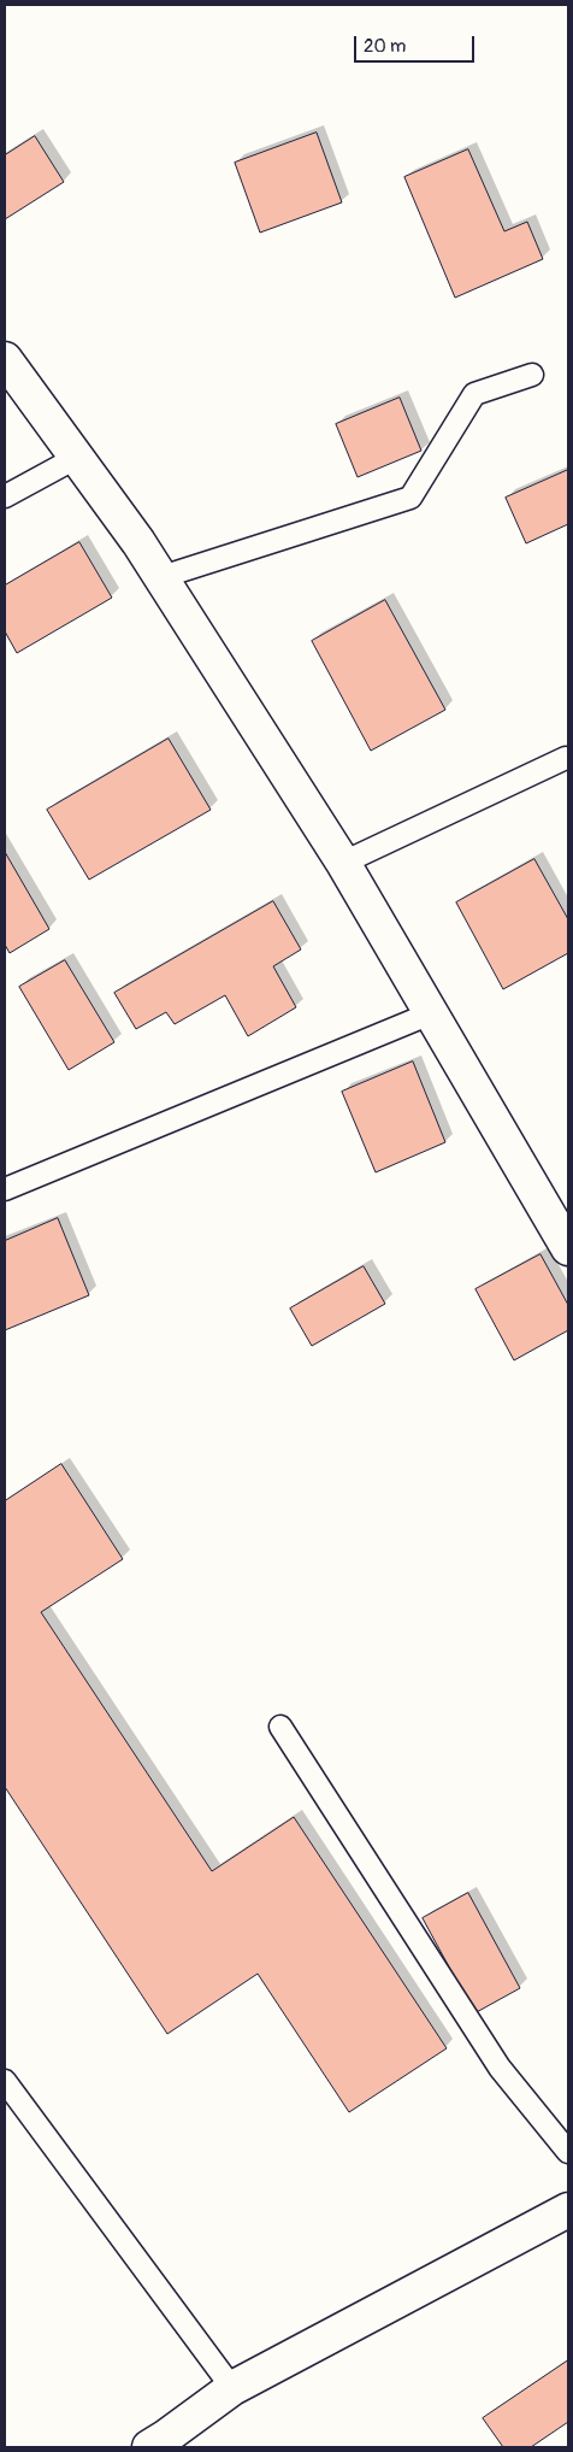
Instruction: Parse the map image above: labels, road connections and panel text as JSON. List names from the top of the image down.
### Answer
{
  "scale_bar": "20 m"
}
